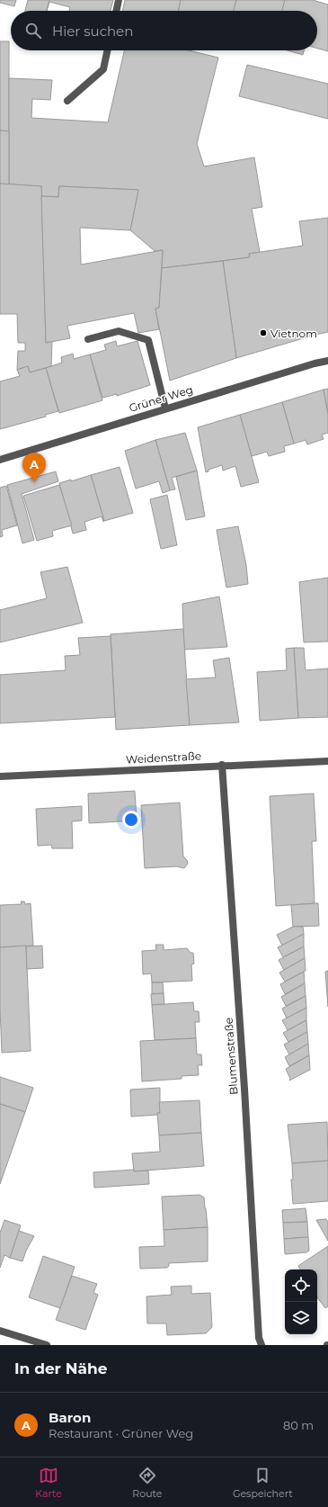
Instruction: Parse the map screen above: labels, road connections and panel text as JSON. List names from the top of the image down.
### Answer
{
  "streets": {
    "street": ["Grüner Weg", "Weidenstraße", "Blumenstraße"]
  },
  "crossings": [
    ["Weidenstraße", "Blumenstraße"]
  ],
  "places": ["Vietnom"],
  "page": {
    "search": "Hier suchen",
    "pins": "A",
    "heading": "In der Nähe",
    "list": [
      {
        "mark": "A",
        "name": "Baron",
        "note": "Restaurant · Grüner Weg",
        "value": "80 m"
      }
    ],
    "nav": ["Karte", "Route", "Gespeichert"]
  }
}
